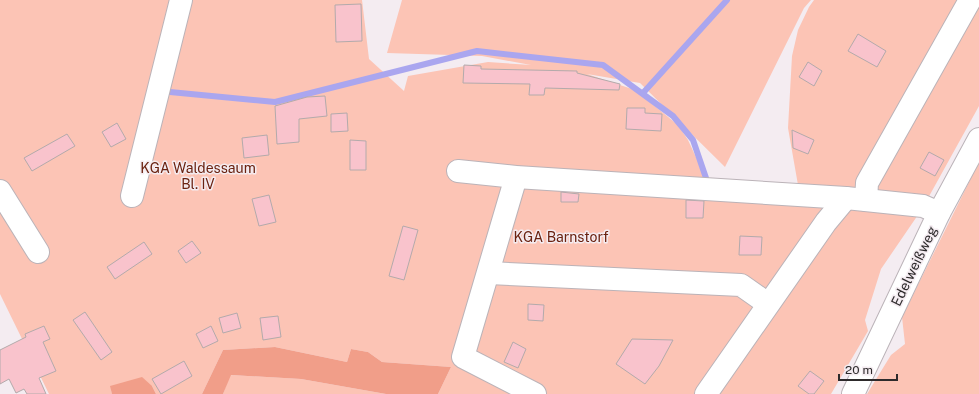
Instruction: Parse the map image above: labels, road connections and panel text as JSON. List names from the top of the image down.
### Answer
{
  "streets": {
    "street": ["Edelweißweg"]
  },
  "parks": ["KGA Waldessaum Bl. IV", "KGA Barnstorf"],
  "scale_bar": "20 m"
}
